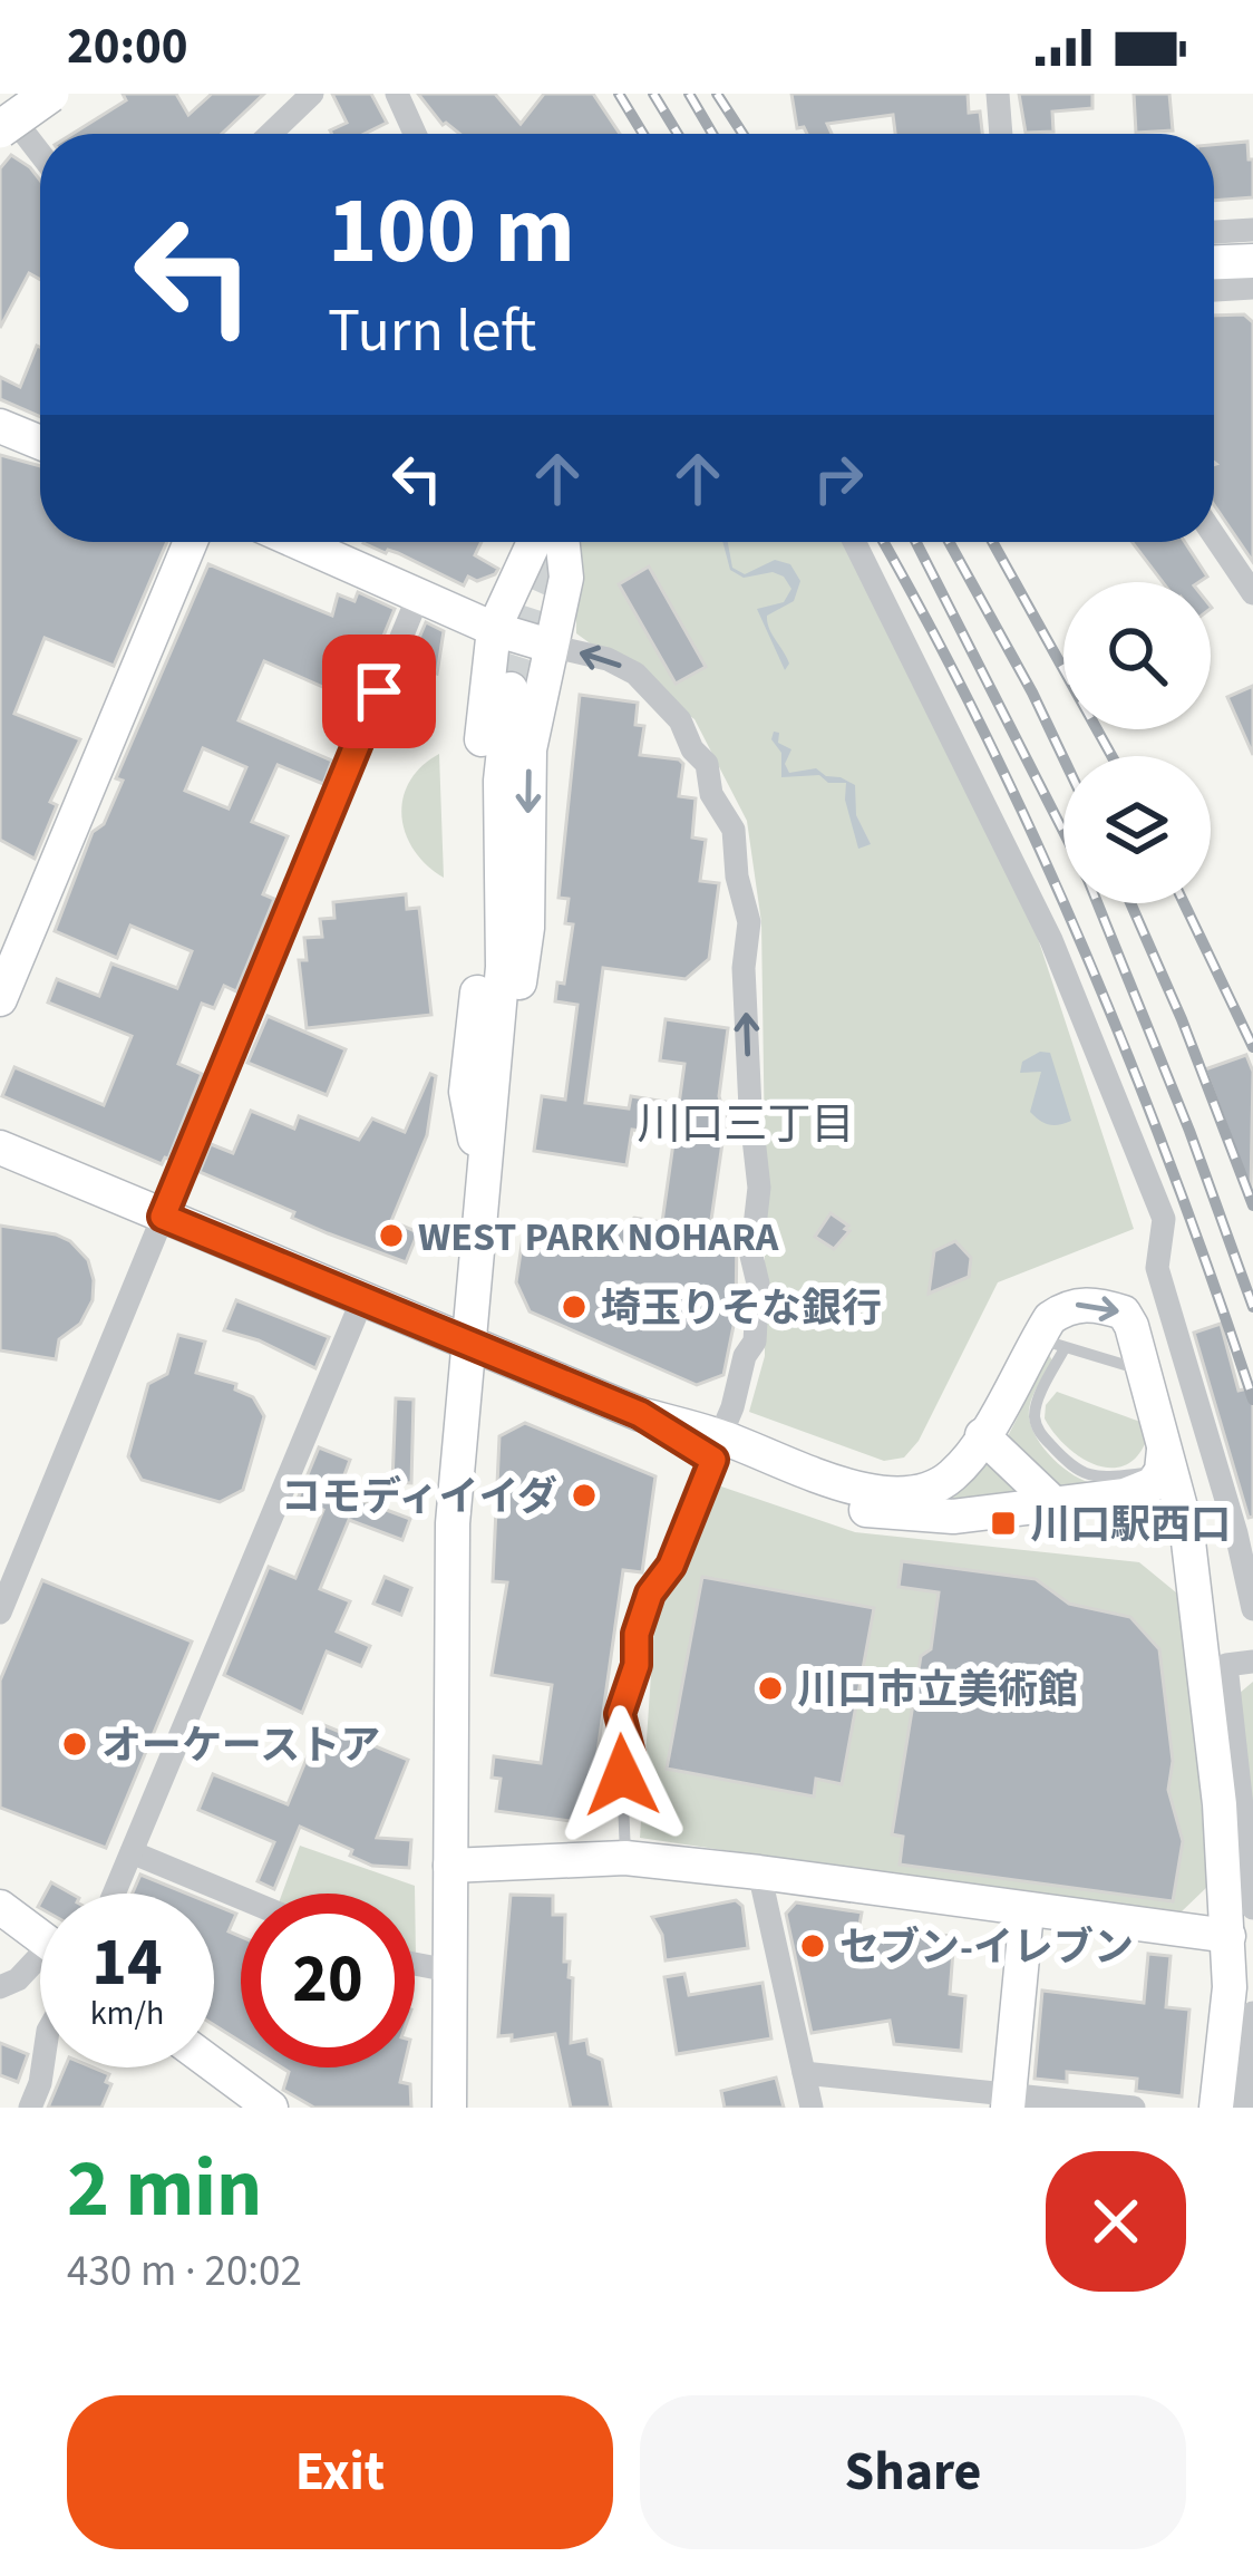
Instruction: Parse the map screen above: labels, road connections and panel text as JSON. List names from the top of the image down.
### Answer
{
  "districts": ["川口三丁目"],
  "places": {
    "other": [
      "WEST PARK NOHARA",
      "埼玉りそな銀行",
      "コモディイイダ",
      "川口市立美術館",
      "オーケーストア",
      "セブン-イレブン"
    ],
    "transit": ["川口駅西口"]
  },
  "page": {
    "status": "20:00",
    "turn": ["100 m", "Turn left"],
    "speed": "14 km/h",
    "limit": "20",
    "heading": ["2 min", "430 m · 20:02"],
    "buttons": ["Exit", "Share"]
  }
}
